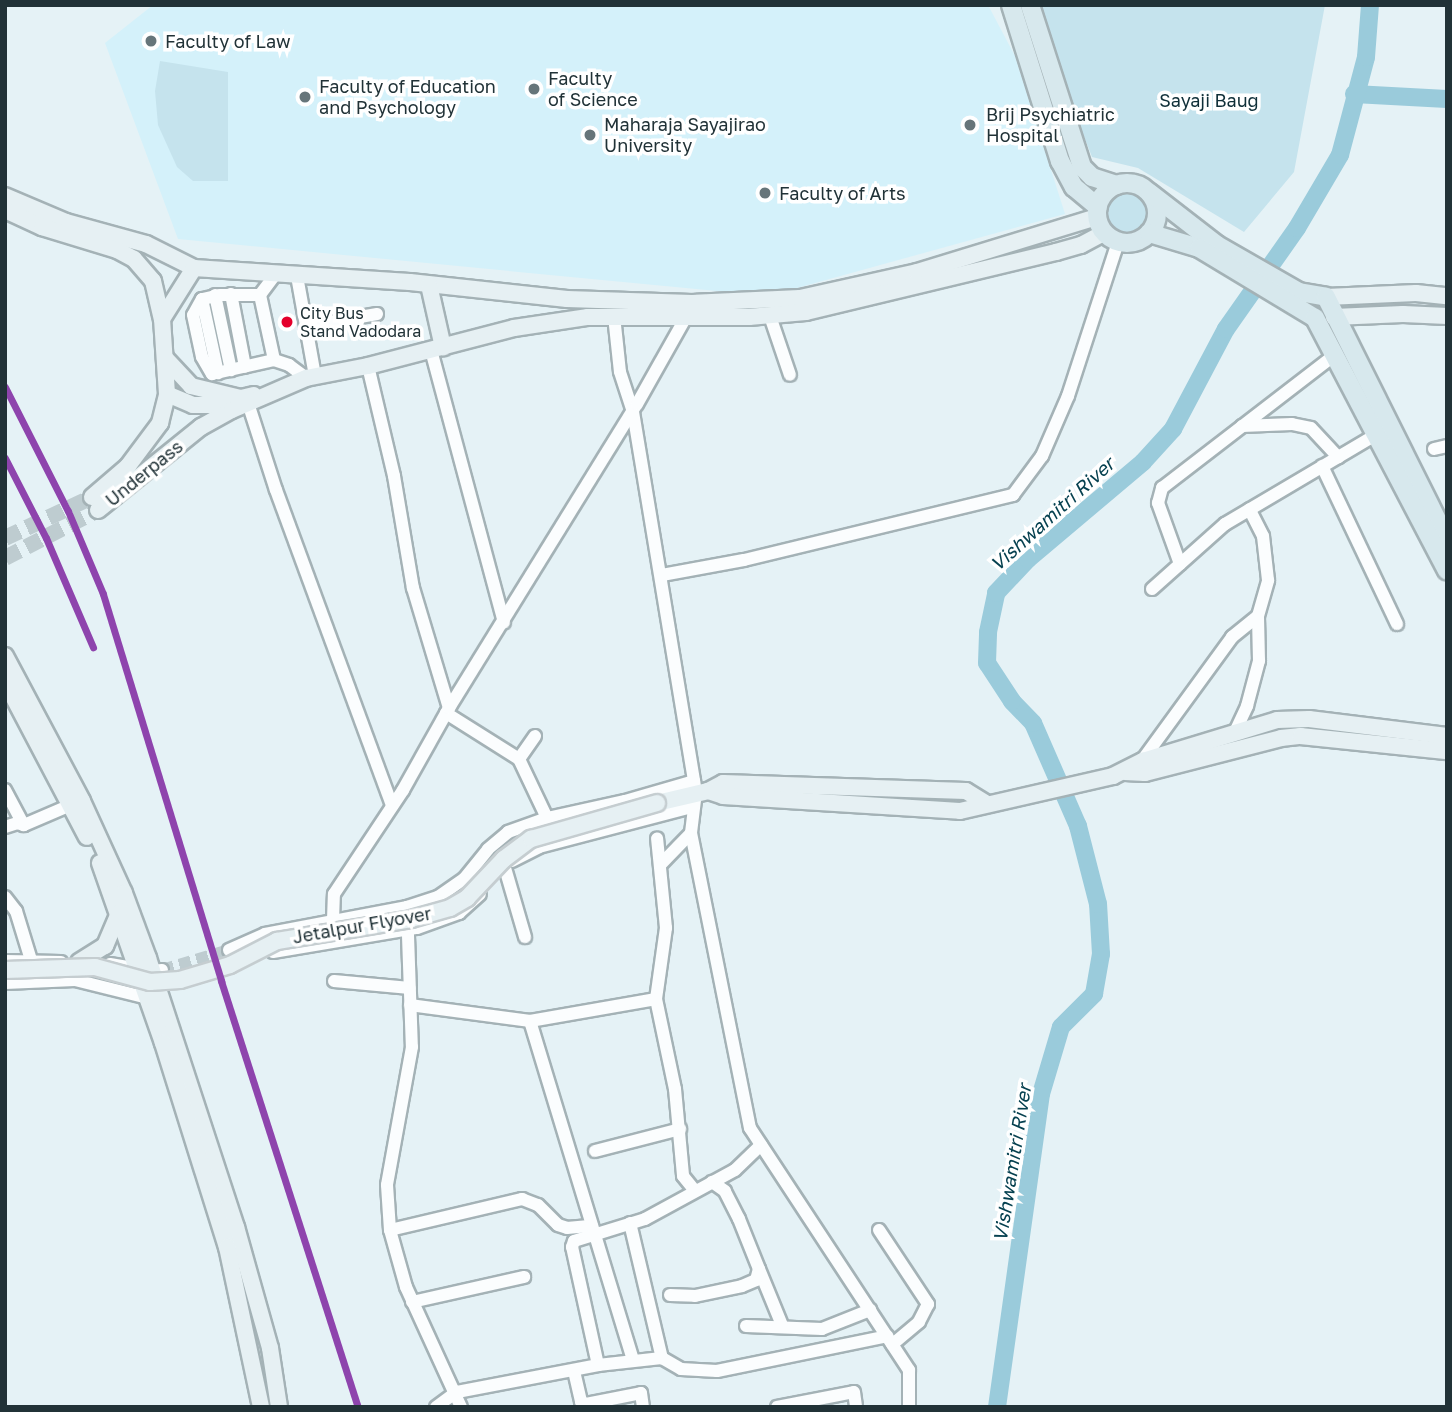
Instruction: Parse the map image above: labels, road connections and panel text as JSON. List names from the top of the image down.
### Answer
{
  "streets": {
    "main road": ["Underpass", "Jetalpur Flyover"]
  },
  "water": ["Vishwamitri River"],
  "parks": ["Sayaji Baug"],
  "places": [
    "Faculty of Law",
    "Faculty of Science",
    "Faculty of Education and Psychology",
    "Brij Psychiatric Hospital",
    "Maharaja Sayajirao University",
    "Faculty of Arts",
    "City Bus Stand Vadodara"
  ]
}
